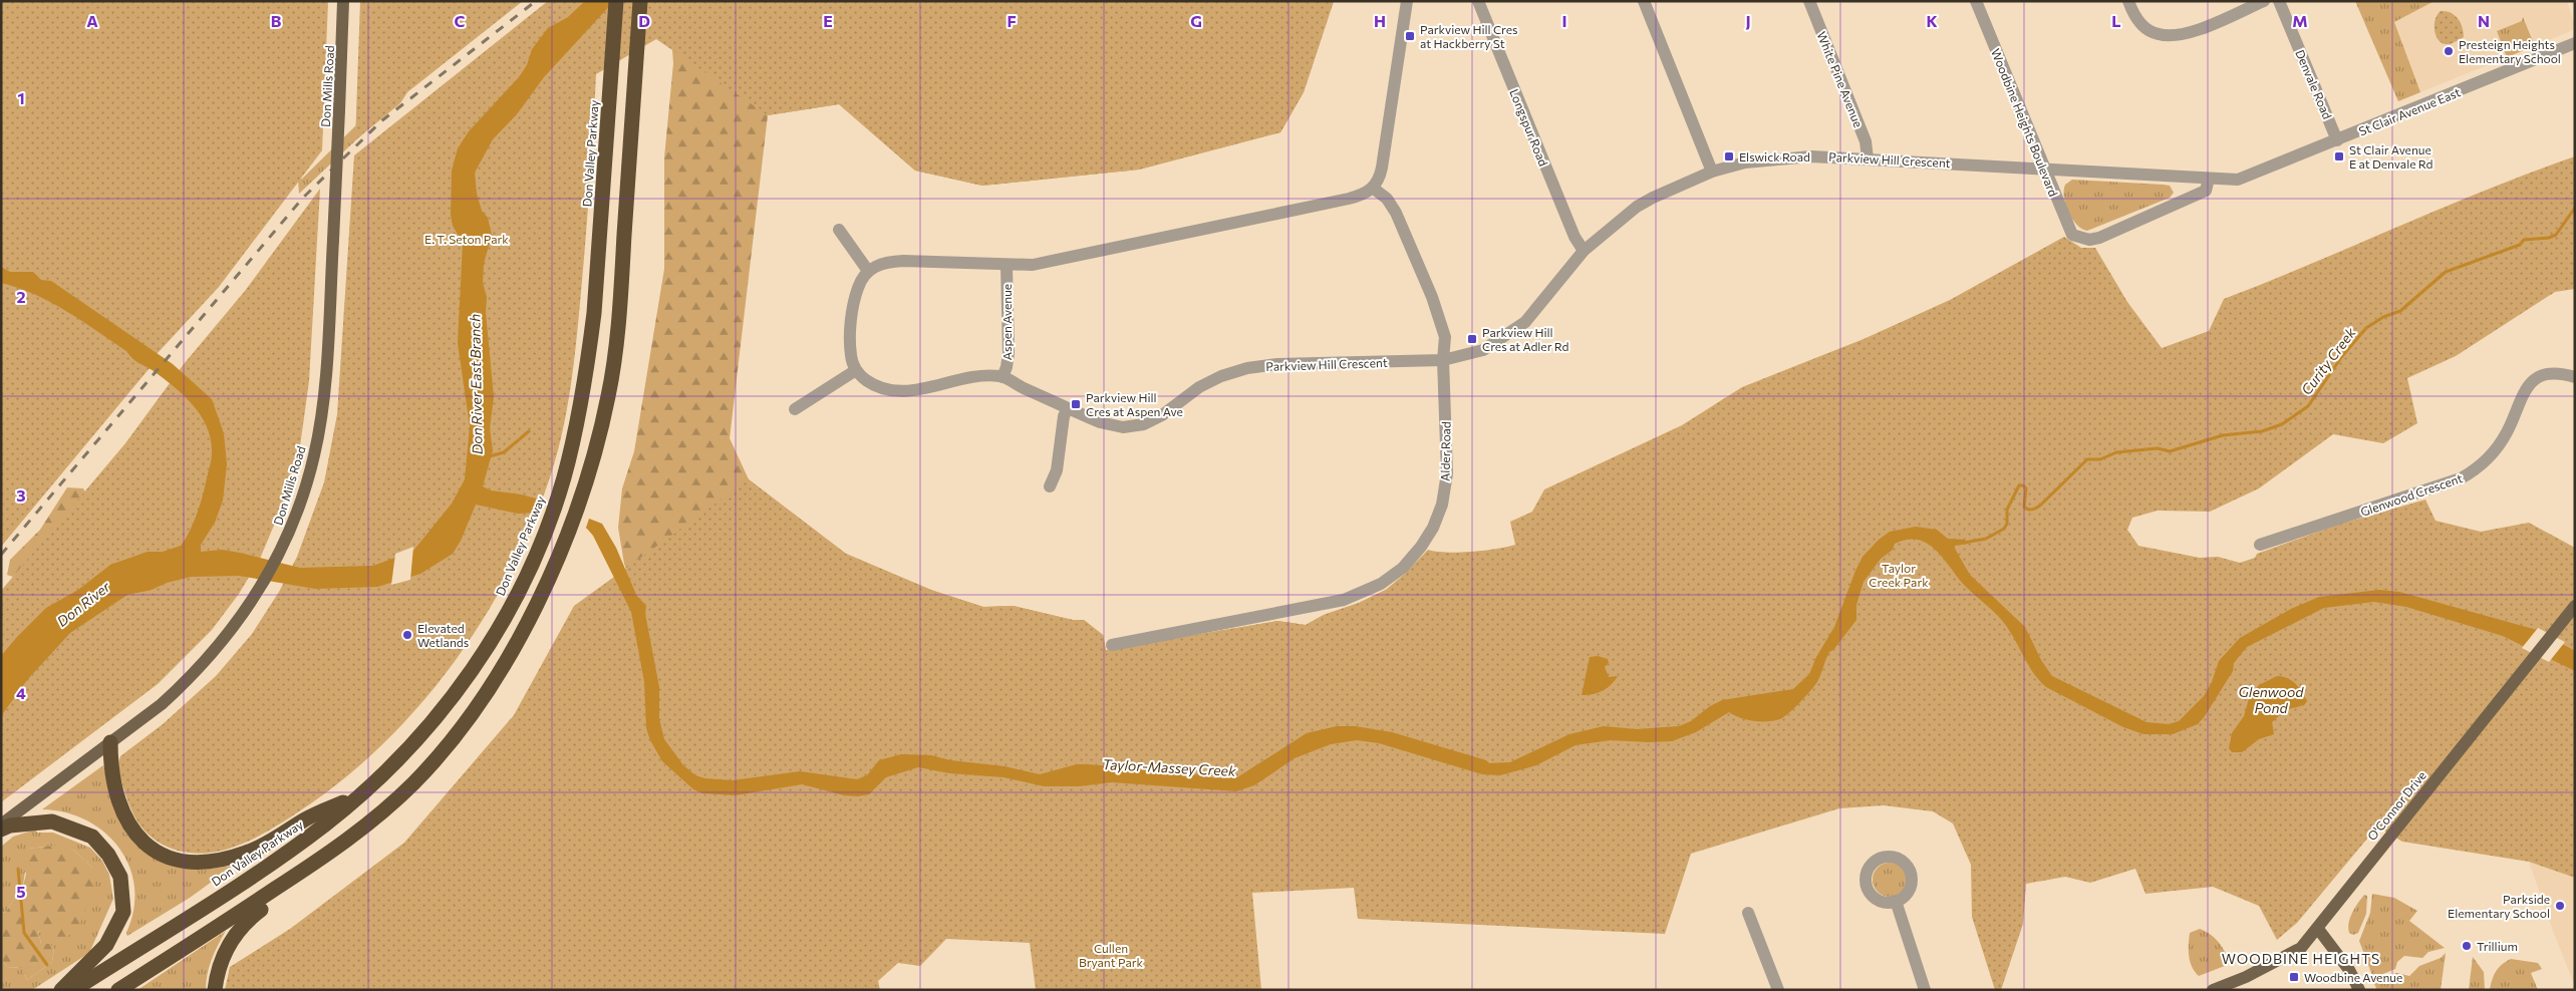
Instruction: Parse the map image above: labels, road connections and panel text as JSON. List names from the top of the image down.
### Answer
{
  "streets": {
    "highway": ["Don Valley Parkway"],
    "main road": ["Don Mills Road", "O'Connor Drive"],
    "street": [
      "White Pine Avenue",
      "Denvale Road",
      "St Clair Avenue East",
      "Woodbine Heights Boulevard",
      "Longspur Road",
      "Parkview Hill Crescent",
      "Aspen Avenue",
      "Alder Road",
      "Glenwood Crescent"
    ]
  },
  "crossings": [
    ["White Pine Avenue", "Parkview Hill Crescent"],
    ["Denvale Road", "St Clair Avenue East"],
    ["St Clair Avenue East", "Parkview Hill Crescent"],
    ["Woodbine Heights Boulevard", "Parkview Hill Crescent"],
    ["Longspur Road", "Parkview Hill Crescent"],
    ["Parkview Hill Crescent", "Aspen Avenue"],
    ["Parkview Hill Crescent", "Alder Road"]
  ],
  "districts": ["WOODBINE HEIGHTS"],
  "water": [
    "Curity Creek",
    "Don River East Branch",
    "Don River",
    "Glenwood Pond",
    "Taylor-Massey Creek"
  ],
  "parks": ["E. T. Seton Park", "Taylor Creek Park", "Cullen Bryant Park"],
  "places": {
    "transit": [
      "Parkview Hill Cres at Hackberry St",
      "Elswick Road",
      "St Clair Avenue E at Denvale Rd",
      "Parkview Hill Cres at Adler Rd",
      "Parkview Hill Cres at Aspen Ave",
      "Woodbine Avenue"
    ],
    "other": [
      "Presteign Heights Elementary School",
      "Elevated Wetlands",
      "Parkside Elementary School",
      "Trillium"
    ]
  },
  "grid": {
    "columns": [
      "A",
      "B",
      "C",
      "D",
      "E",
      "F",
      "G",
      "H",
      "I",
      "J",
      "K",
      "L",
      "M",
      "N"
    ],
    "rows": [
      "1",
      "2",
      "3",
      "4",
      "5"
    ]
  }
}
